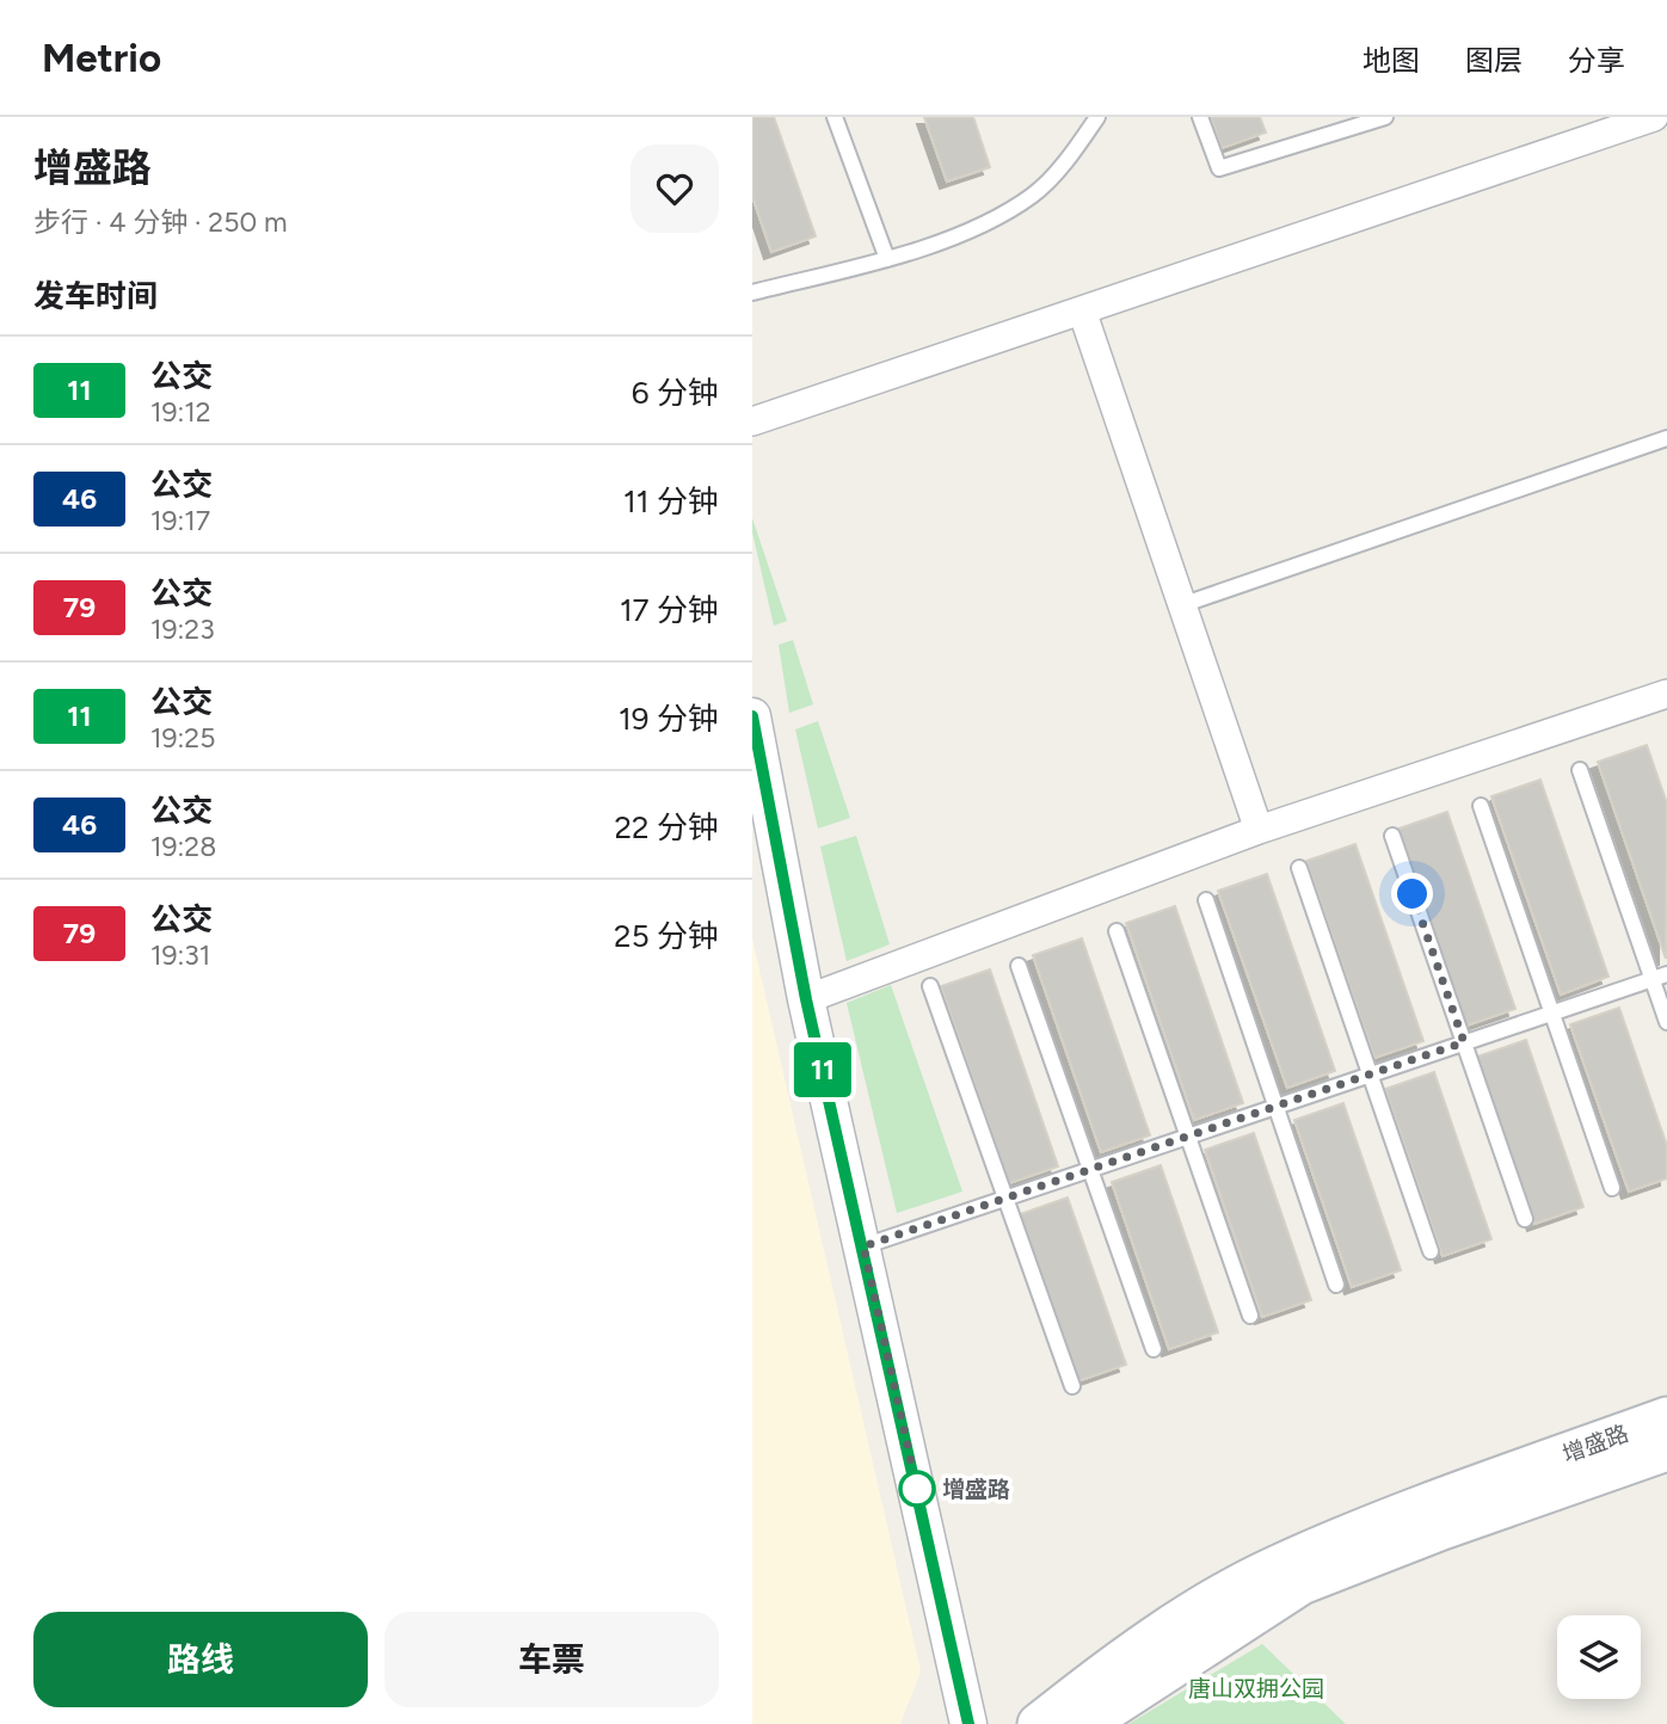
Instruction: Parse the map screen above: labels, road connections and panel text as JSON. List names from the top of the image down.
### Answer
{
  "streets": {
    "main road": ["增盛路"]
  },
  "parks": ["唐山双拥公园"],
  "places": ["增盛路"],
  "lines": ["bus line 11"],
  "page": {
    "header": "Metrio",
    "nav": ["地图", "图层", "分享"],
    "heading": [
      ["增盛路", "步行 · 4 分钟 · 250 m"],
      "发车时间"
    ],
    "on_map": "11",
    "list": [
      {
        "mark": "11",
        "name": "公交",
        "note": "19:12",
        "value": "6 分钟"
      },
      {
        "mark": "46",
        "name": "公交",
        "note": "19:17",
        "value": "11 分钟"
      },
      {
        "mark": "79",
        "name": "公交",
        "note": "19:23",
        "value": "17 分钟"
      },
      {
        "mark": "11",
        "name": "公交",
        "note": "19:25",
        "value": "19 分钟"
      },
      {
        "mark": "46",
        "name": "公交",
        "note": "19:28",
        "value": "22 分钟"
      },
      {
        "mark": "79",
        "name": "公交",
        "note": "19:31",
        "value": "25 分钟"
      }
    ],
    "buttons": ["路线", "车票"]
  }
}
